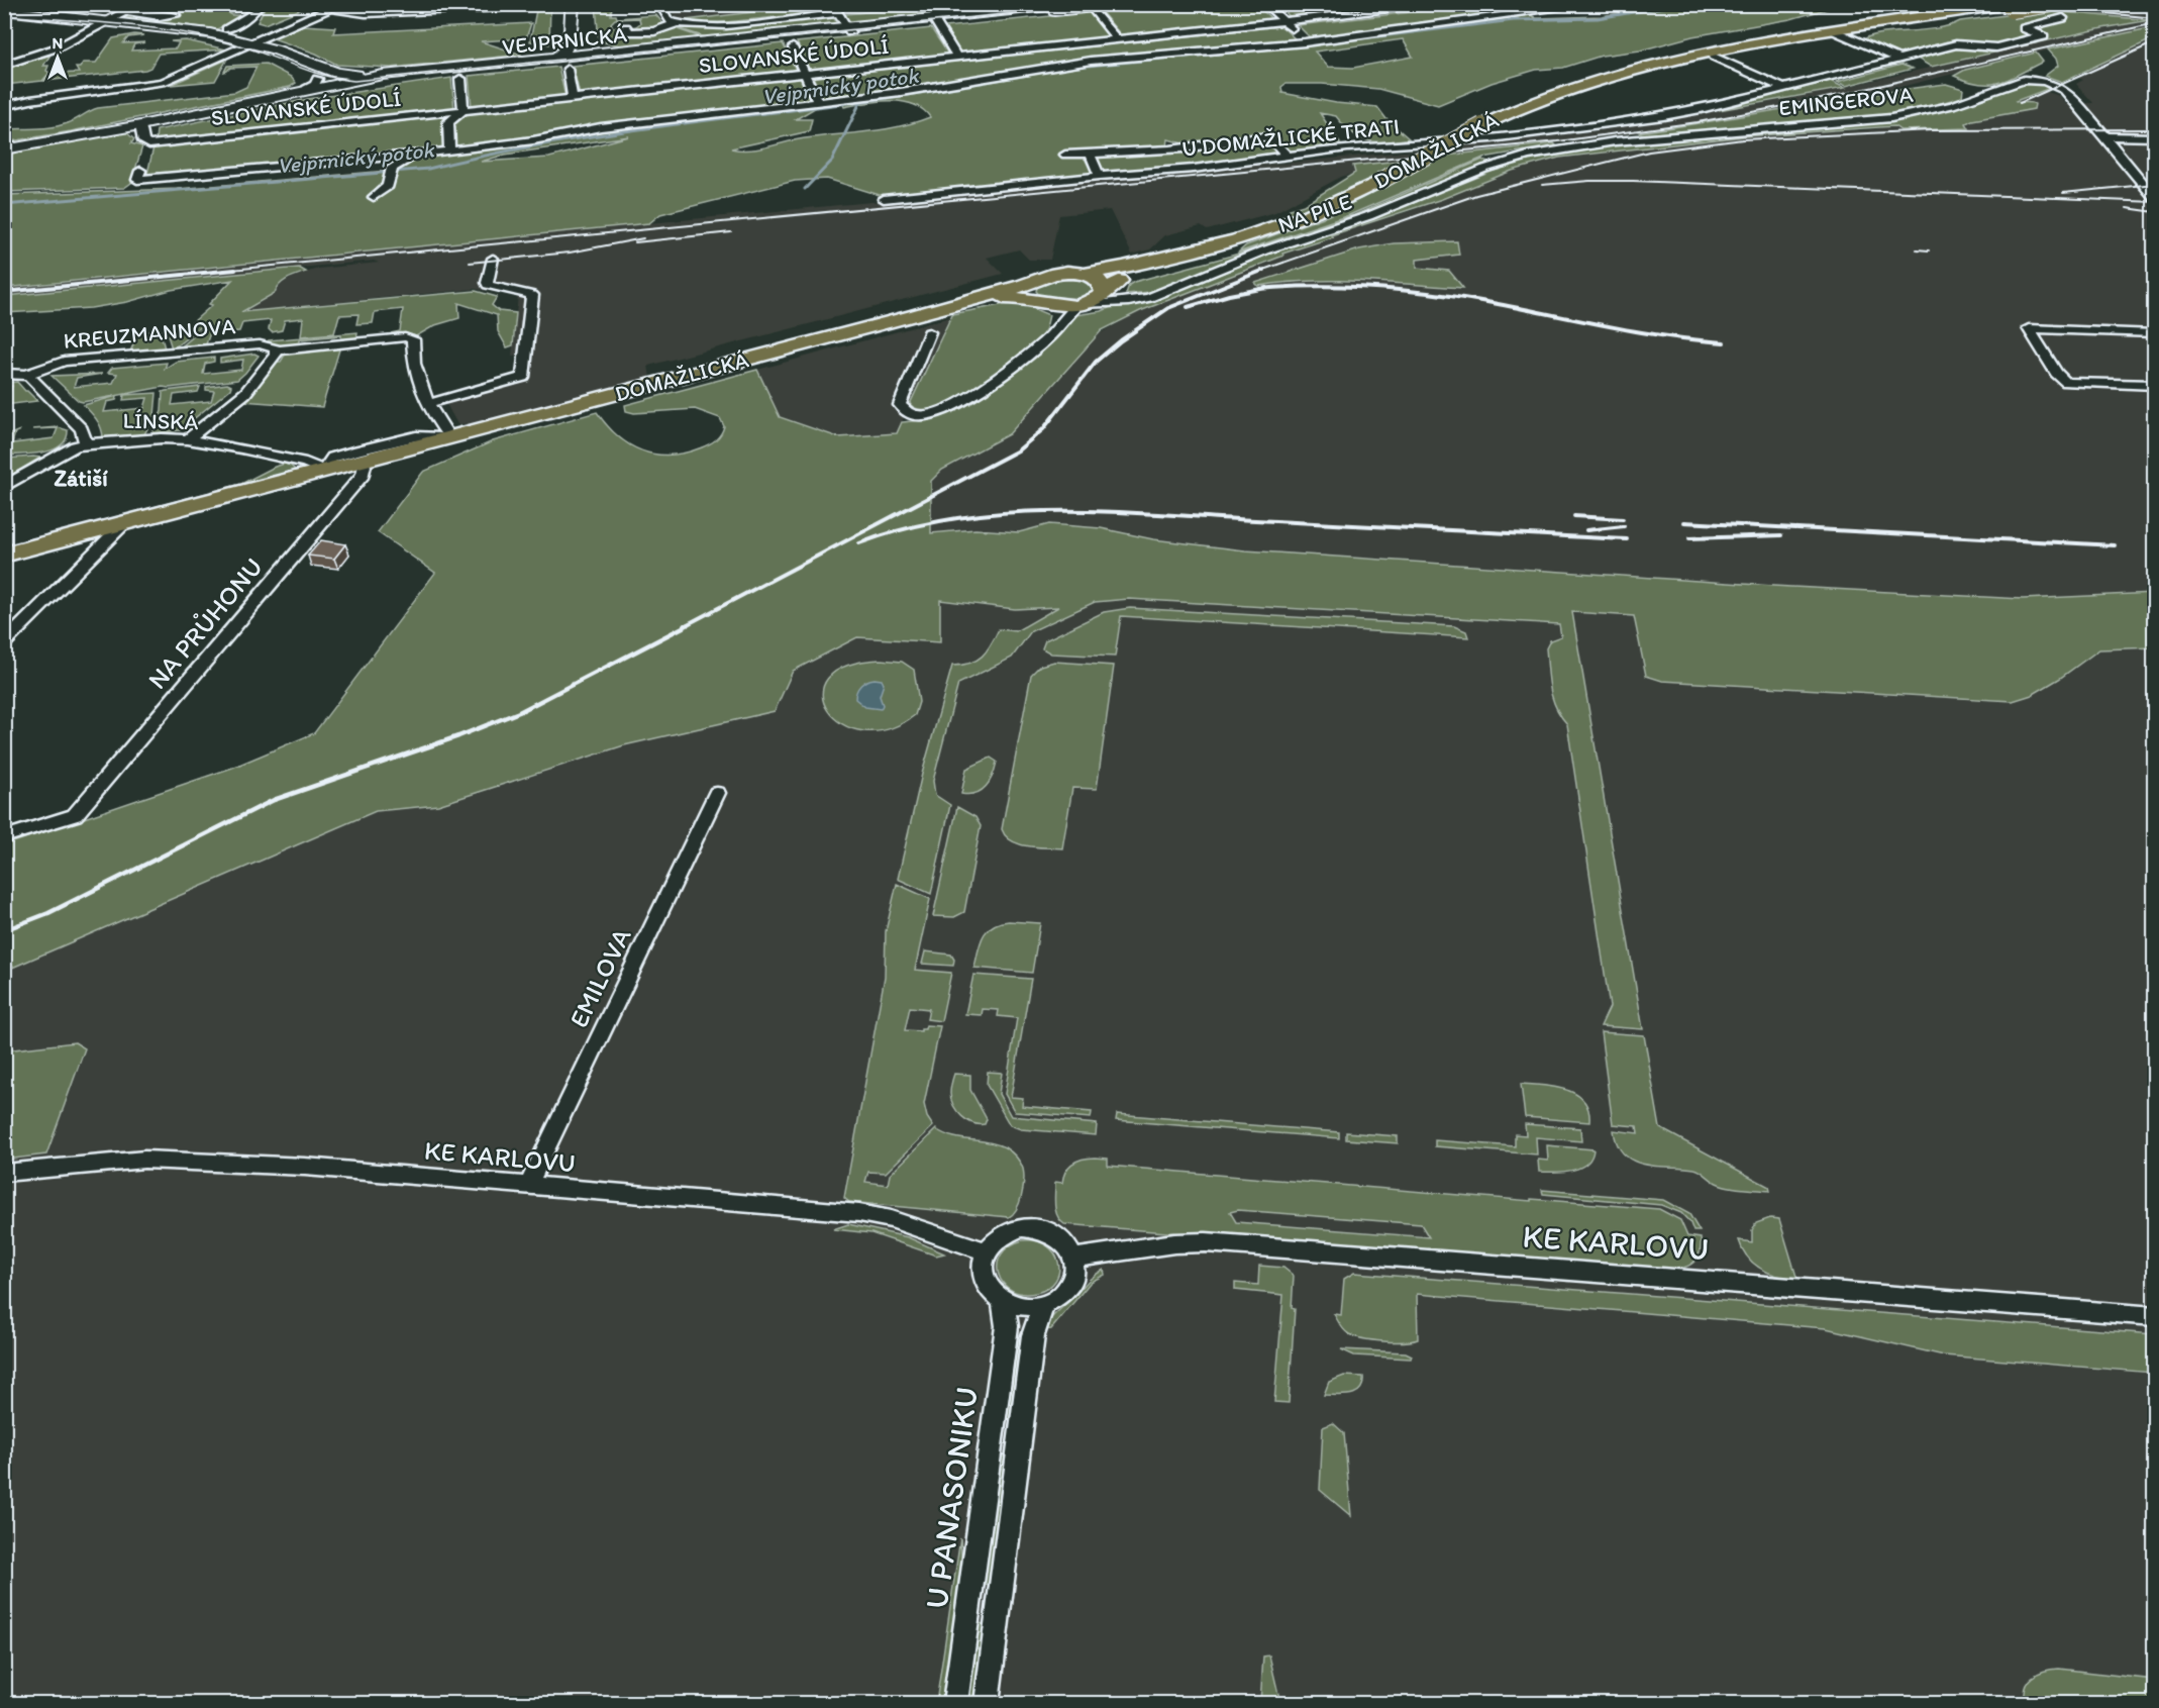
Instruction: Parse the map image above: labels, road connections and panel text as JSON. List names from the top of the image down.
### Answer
{
  "streets": {
    "main road": ["VEJPRNICKÁ", "DOMAŽLICKÁ"],
    "street": [
      "SLOVANSKÉ ÚDOLÍ",
      "EMINGEROVA",
      "U DOMAŽLICKÉ TRATI",
      "NA PILE",
      "KREUZMANNOVA",
      "LÍNSKÁ",
      "NA PRŮHONU",
      "EMILOVA",
      "KE KARLOVU",
      "U PANASONIKU"
    ]
  },
  "crossings": [
    ["VEJPRNICKÁ", "SLOVANSKÉ ÚDOLÍ"],
    ["EMINGEROVA", "NA PILE"],
    ["DOMAŽLICKÁ", "LÍNSKÁ"],
    ["DOMAŽLICKÁ", "NA PRŮHONU"],
    ["EMILOVA", "KE KARLOVU"],
    ["KE KARLOVU", "U PANASONIKU"]
  ],
  "districts": ["Zátiší"],
  "water": ["Vejprnický potok"],
  "north": "top"
}
